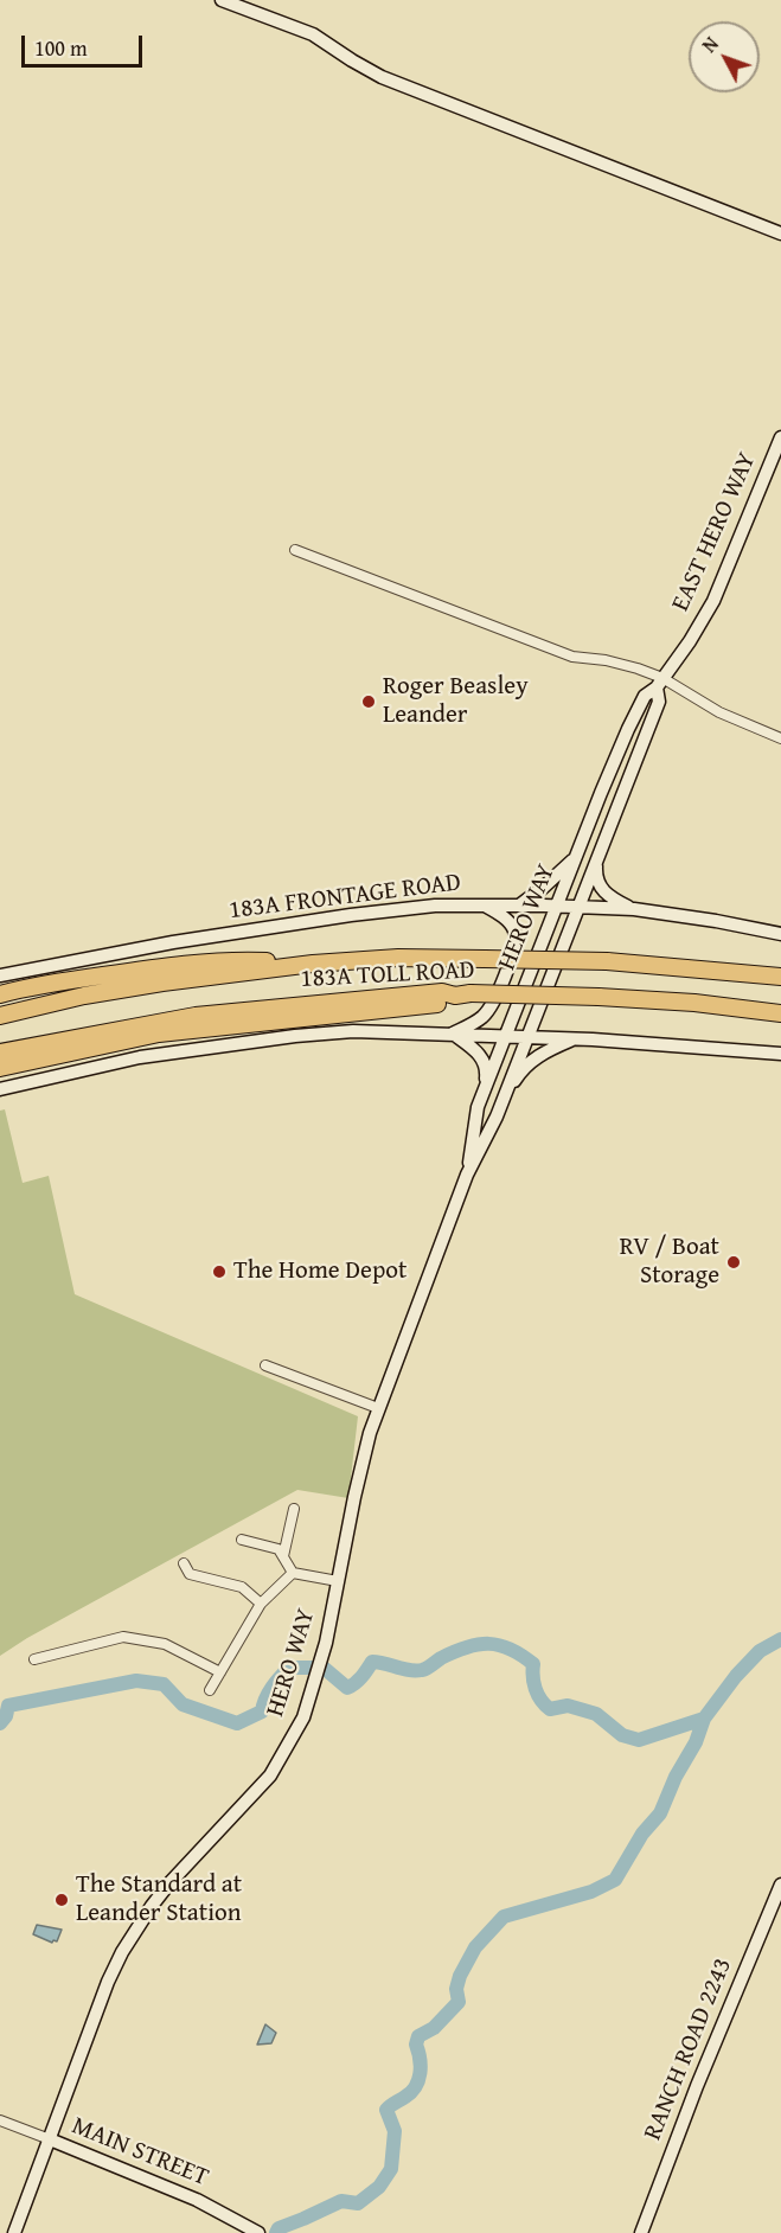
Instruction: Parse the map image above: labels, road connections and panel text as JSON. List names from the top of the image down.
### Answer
{
  "streets": {
    "highway": ["183A TOLL ROAD"],
    "street": [
      "EAST HERO WAY",
      "183A FRONTAGE ROAD",
      "HERO WAY",
      "RANCH ROAD 2243",
      "MAIN STREET"
    ]
  },
  "crossings": [
    ["EAST HERO WAY", "HERO WAY"],
    ["183A FRONTAGE ROAD", "HERO WAY"],
    ["HERO WAY", "MAIN STREET"]
  ],
  "places": [
    "Roger Beasley Leander",
    "RV / Boat Storage",
    "The Home Depot",
    "The Standard at Leander Station"
  ],
  "scale_bar": "100 m",
  "north": "top left"
}
